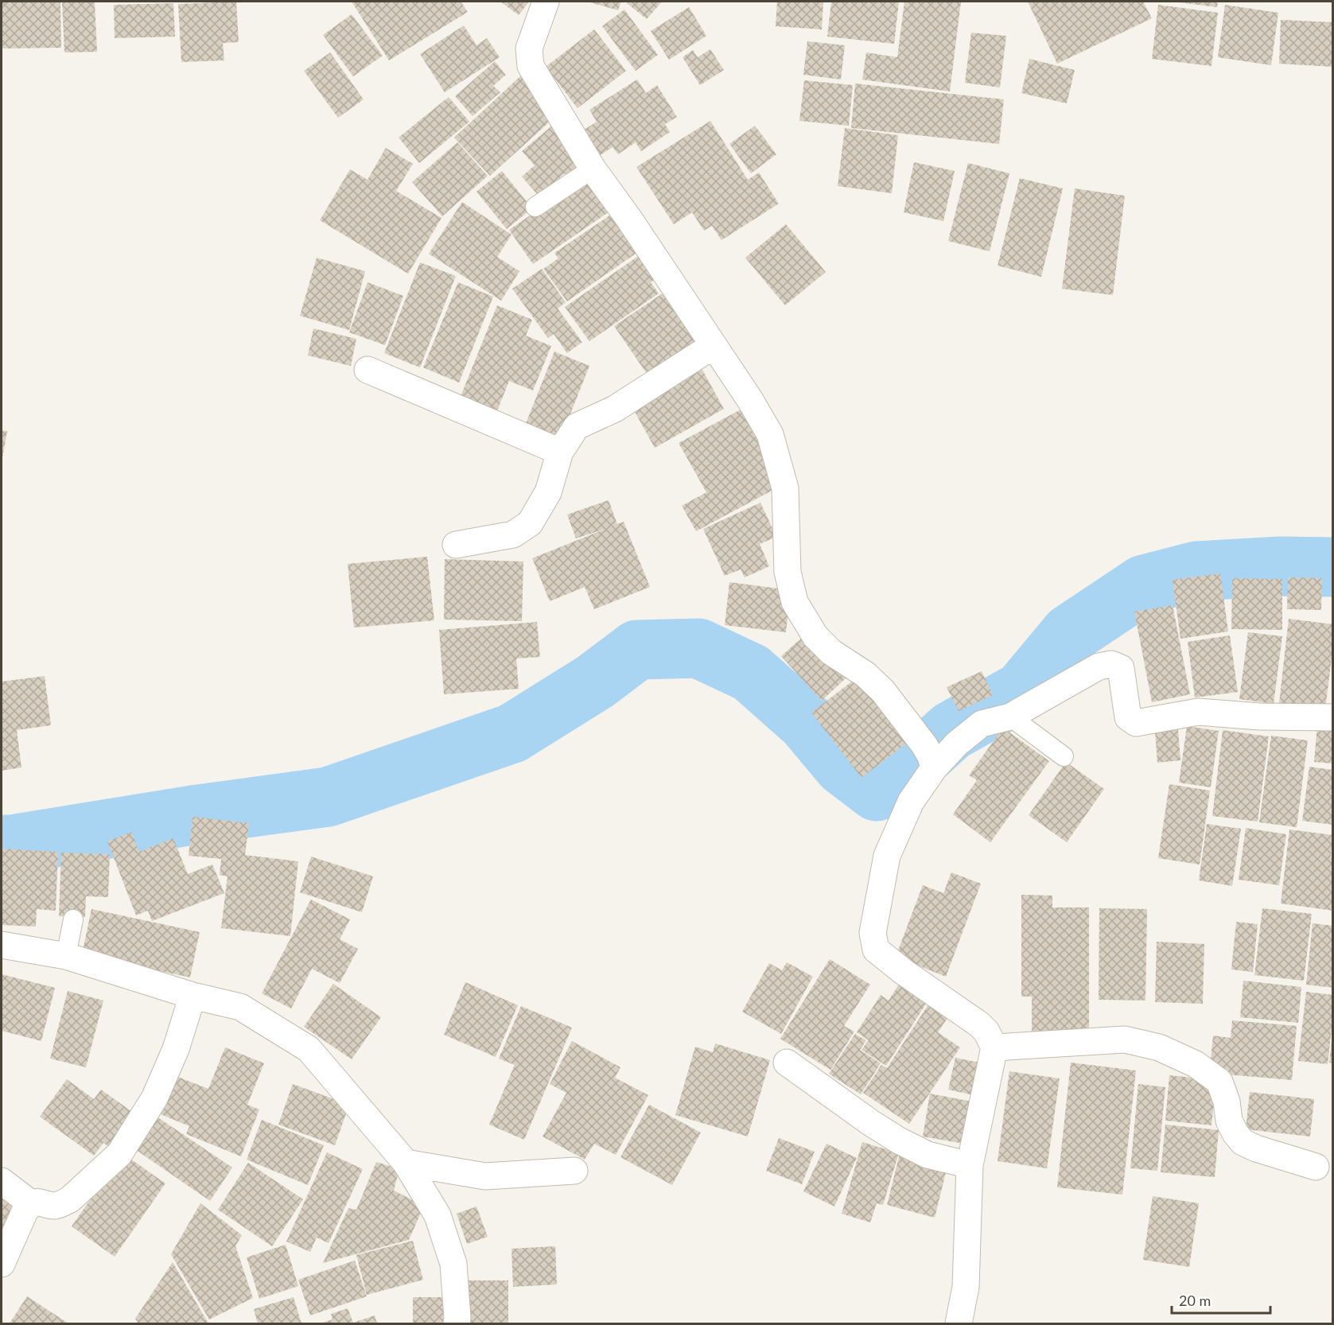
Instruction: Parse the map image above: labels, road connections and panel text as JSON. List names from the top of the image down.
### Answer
{
  "scale_bar": "20 m"
}
